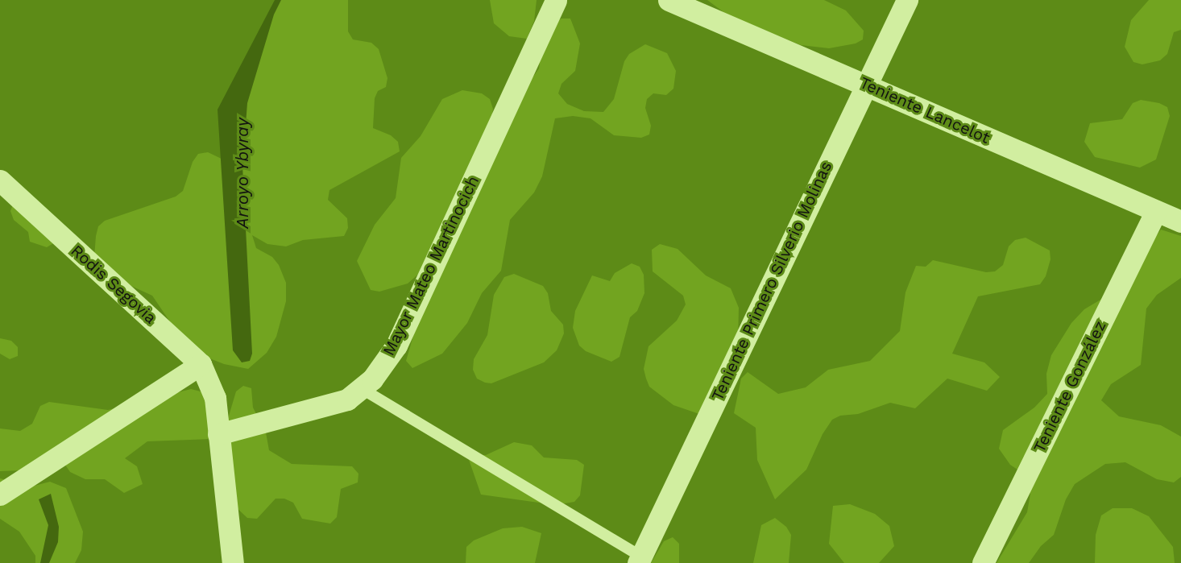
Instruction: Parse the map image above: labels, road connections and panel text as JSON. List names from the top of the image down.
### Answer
{
  "streets": {
    "street": [
      "Teniente Lancelot",
      "Mayor Mateo Martinocich",
      "Teniente Primero Silverio Molinas",
      "Rodis Segovia",
      "Teniente González"
    ]
  },
  "crossings": [
    ["Teniente Lancelot", "Teniente Primero Silverio Molinas"],
    ["Teniente Lancelot", "Teniente González"],
    ["Mayor Mateo Martinocich", "Rodis Segovia"]
  ],
  "water": ["Arroyo Ybyray"]
}
